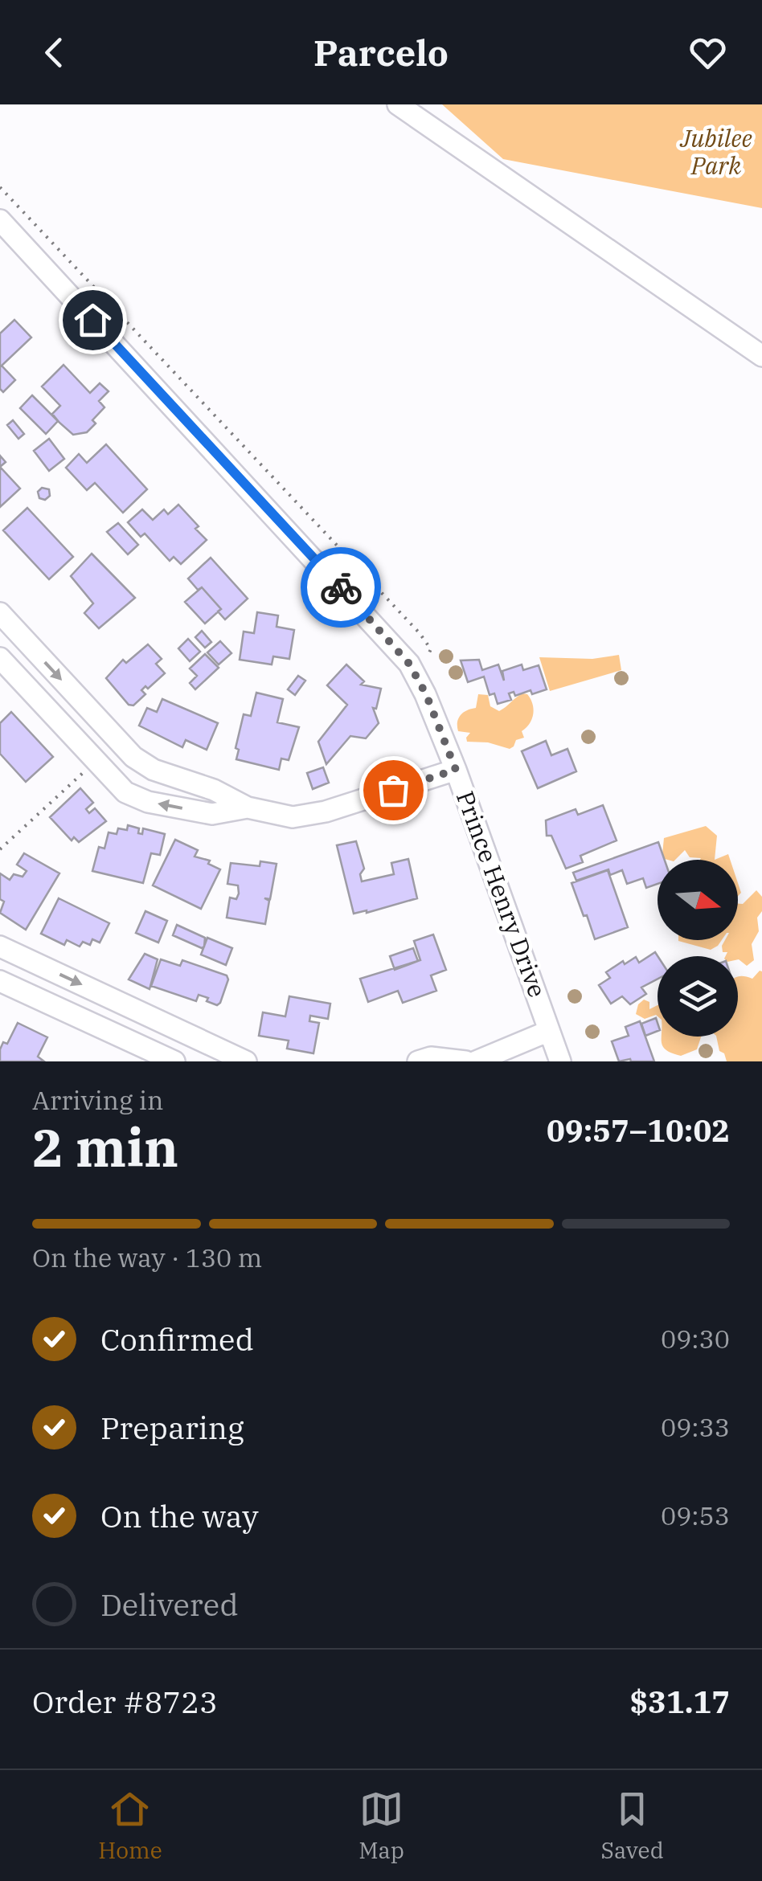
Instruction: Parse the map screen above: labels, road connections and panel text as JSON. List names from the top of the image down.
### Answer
{
  "streets": {
    "street": ["Prince Henry Drive"]
  },
  "parks": ["Jubilee Park"],
  "north": "right",
  "page": {
    "header": "Parcelo",
    "heading": ["2 min", "Arriving in", "09:57–10:02"],
    "panel": ["Order #8723", "$31.17"],
    "bar": "On the way · 130 m",
    "list": [
      ["Confirmed", "09:30"],
      ["Preparing", "09:33"],
      ["On the way", "09:53"],
      "Delivered"
    ],
    "tabs": ["Home", "Map", "Saved"]
  }
}
